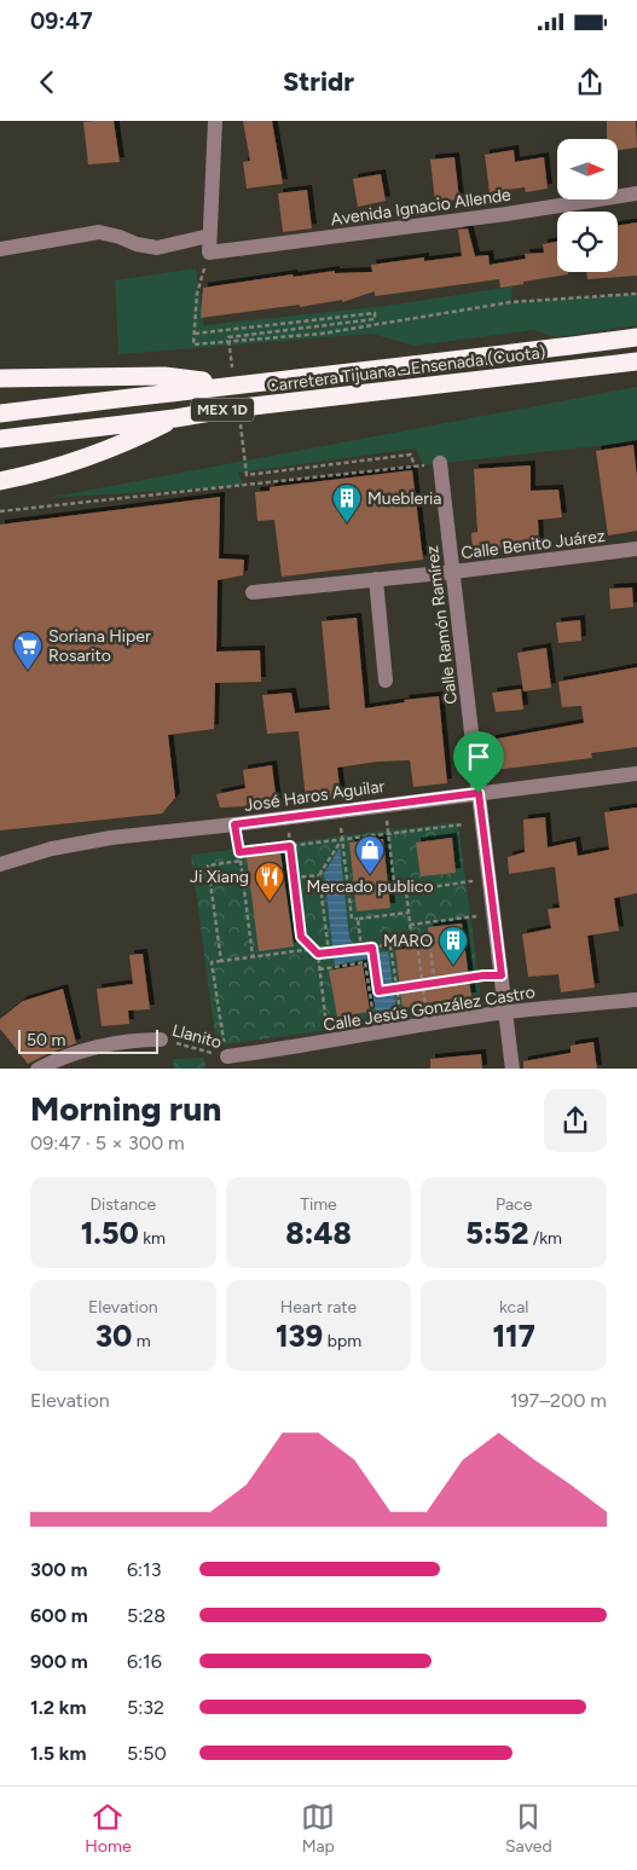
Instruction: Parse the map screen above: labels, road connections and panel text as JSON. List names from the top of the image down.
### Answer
{
  "streets": {
    "highway": ["Carretera Tijuana - Ensenada (Cuota)", "MEX 1D"],
    "street": [
      "Avenida Ignacio Allende",
      "Calle Benito Juárez",
      "Calle Ramón Ramírez",
      "José Haros Aguilar",
      "Calle Jesús González Castro"
    ],
    "path": ["Llanito"]
  },
  "crossings": [
    ["Calle Benito Juárez", "Calle Ramón Ramírez"],
    ["Calle Ramón Ramírez", "José Haros Aguilar"],
    ["Calle Ramón Ramírez", "Calle Jesús González Castro"],
    ["Calle Jesús González Castro", "Llanito"]
  ],
  "places": {
    "building": ["Muebleria", "MARO"],
    "supermarket": ["Soriana Hiper Rosarito"],
    "shop": ["Mercado publico"],
    "restaurant": ["Ji Xiang"]
  },
  "scale_bar": "50 m",
  "north": "right",
  "page": {
    "status": "09:47",
    "header": "Stridr",
    "scale": "50 m",
    "heading": ["Morning run", "09:47 · 5 × 300 m"],
    "stats": [
      ["Distance", "1.50 km"],
      ["Time", "8:48"],
      ["Pace", "5:52 /km"],
      ["Elevation", "30 m"],
      ["Heart rate", "139 bpm"],
      ["kcal", "117"]
    ],
    "chart": ["Elevation", "197–200 m"],
    "list": [
      {
        "name": "300 m",
        "note": "6:13"
      },
      {
        "name": "600 m",
        "note": "5:28"
      },
      {
        "name": "900 m",
        "note": "6:16"
      },
      {
        "name": "1.2 km",
        "note": "5:32"
      },
      {
        "name": "1.5 km",
        "note": "5:50"
      }
    ],
    "tabs": ["Home", "Map", "Saved"]
  }
}
